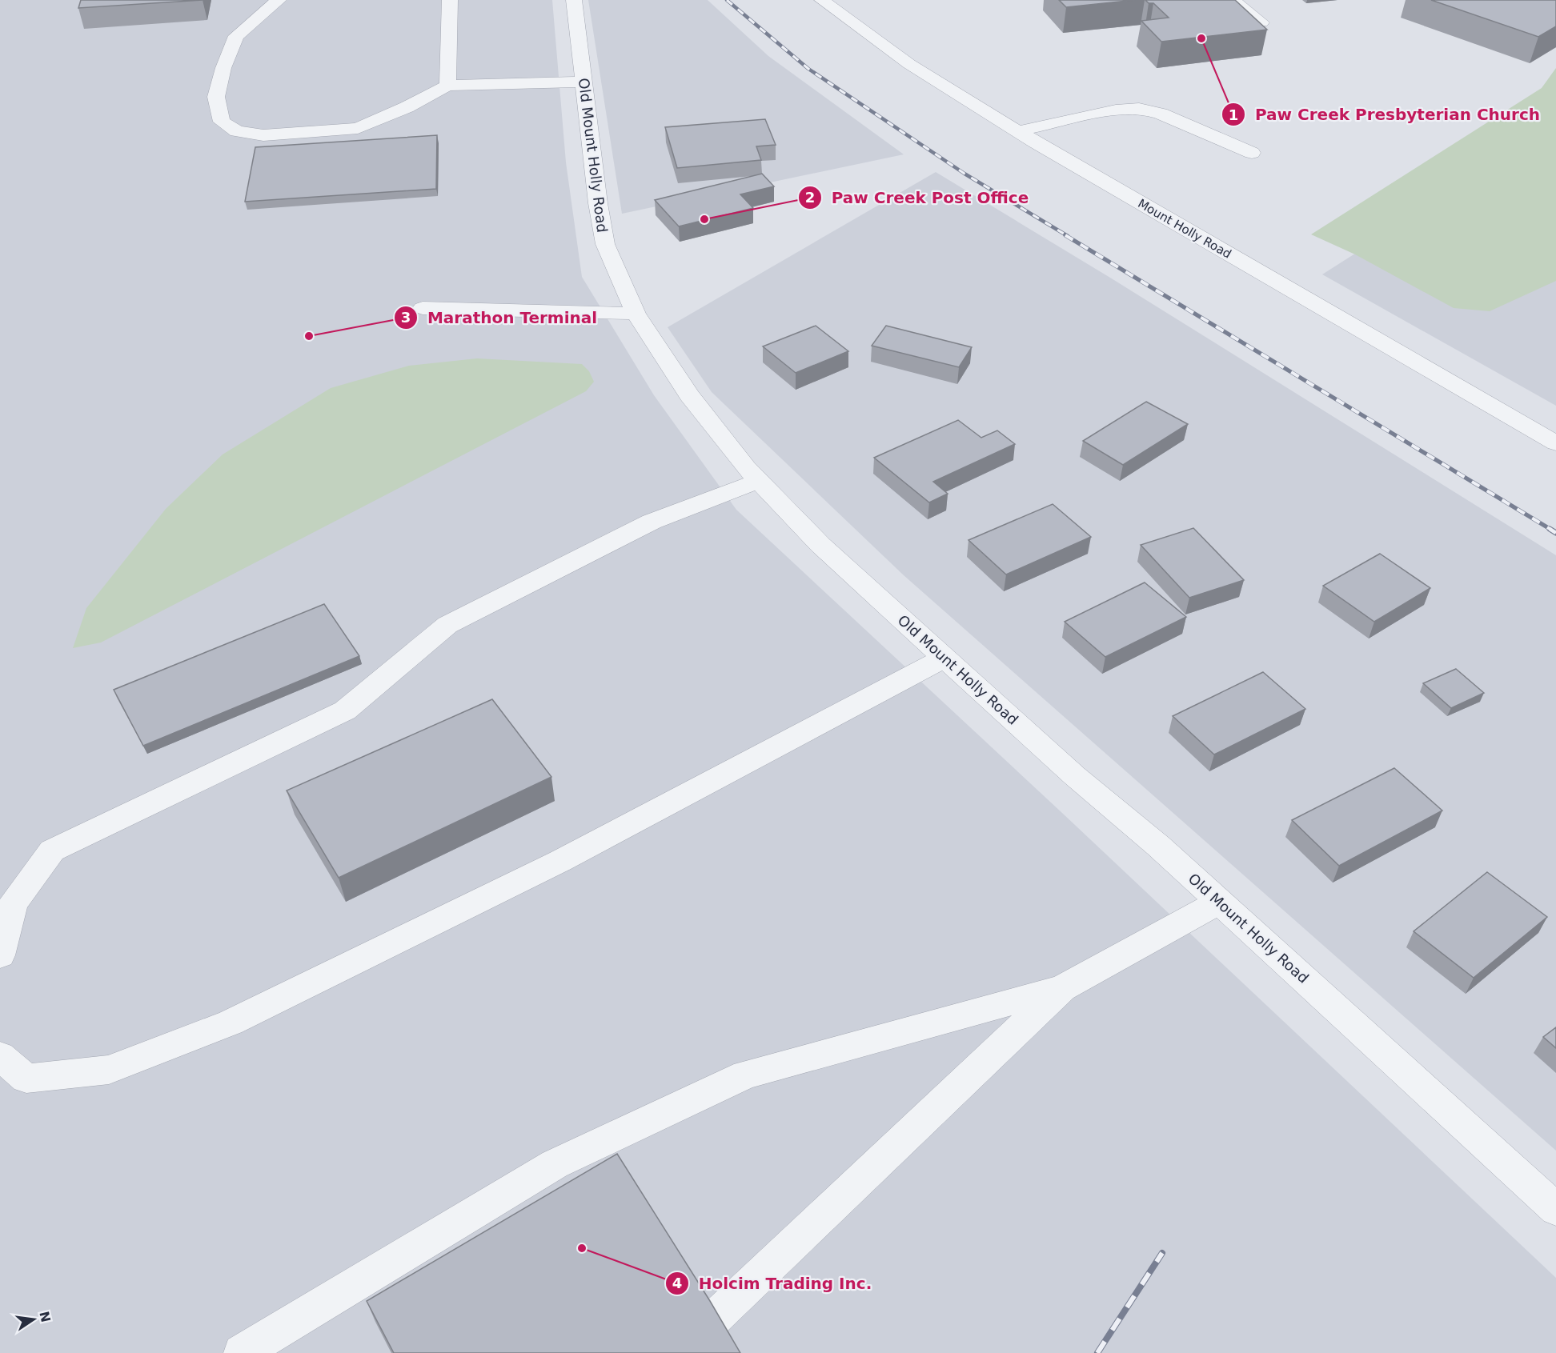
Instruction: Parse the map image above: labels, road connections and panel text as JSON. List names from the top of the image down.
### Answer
{
  "streets": {
    "street": ["Old Mount Holly Road", "Mount Holly Road"]
  },
  "places": [
    "Paw Creek Presbyterian Church",
    "Paw Creek Post Office",
    "Marathon Terminal",
    "Holcim Trading Inc."
  ],
  "north": "right"
}
